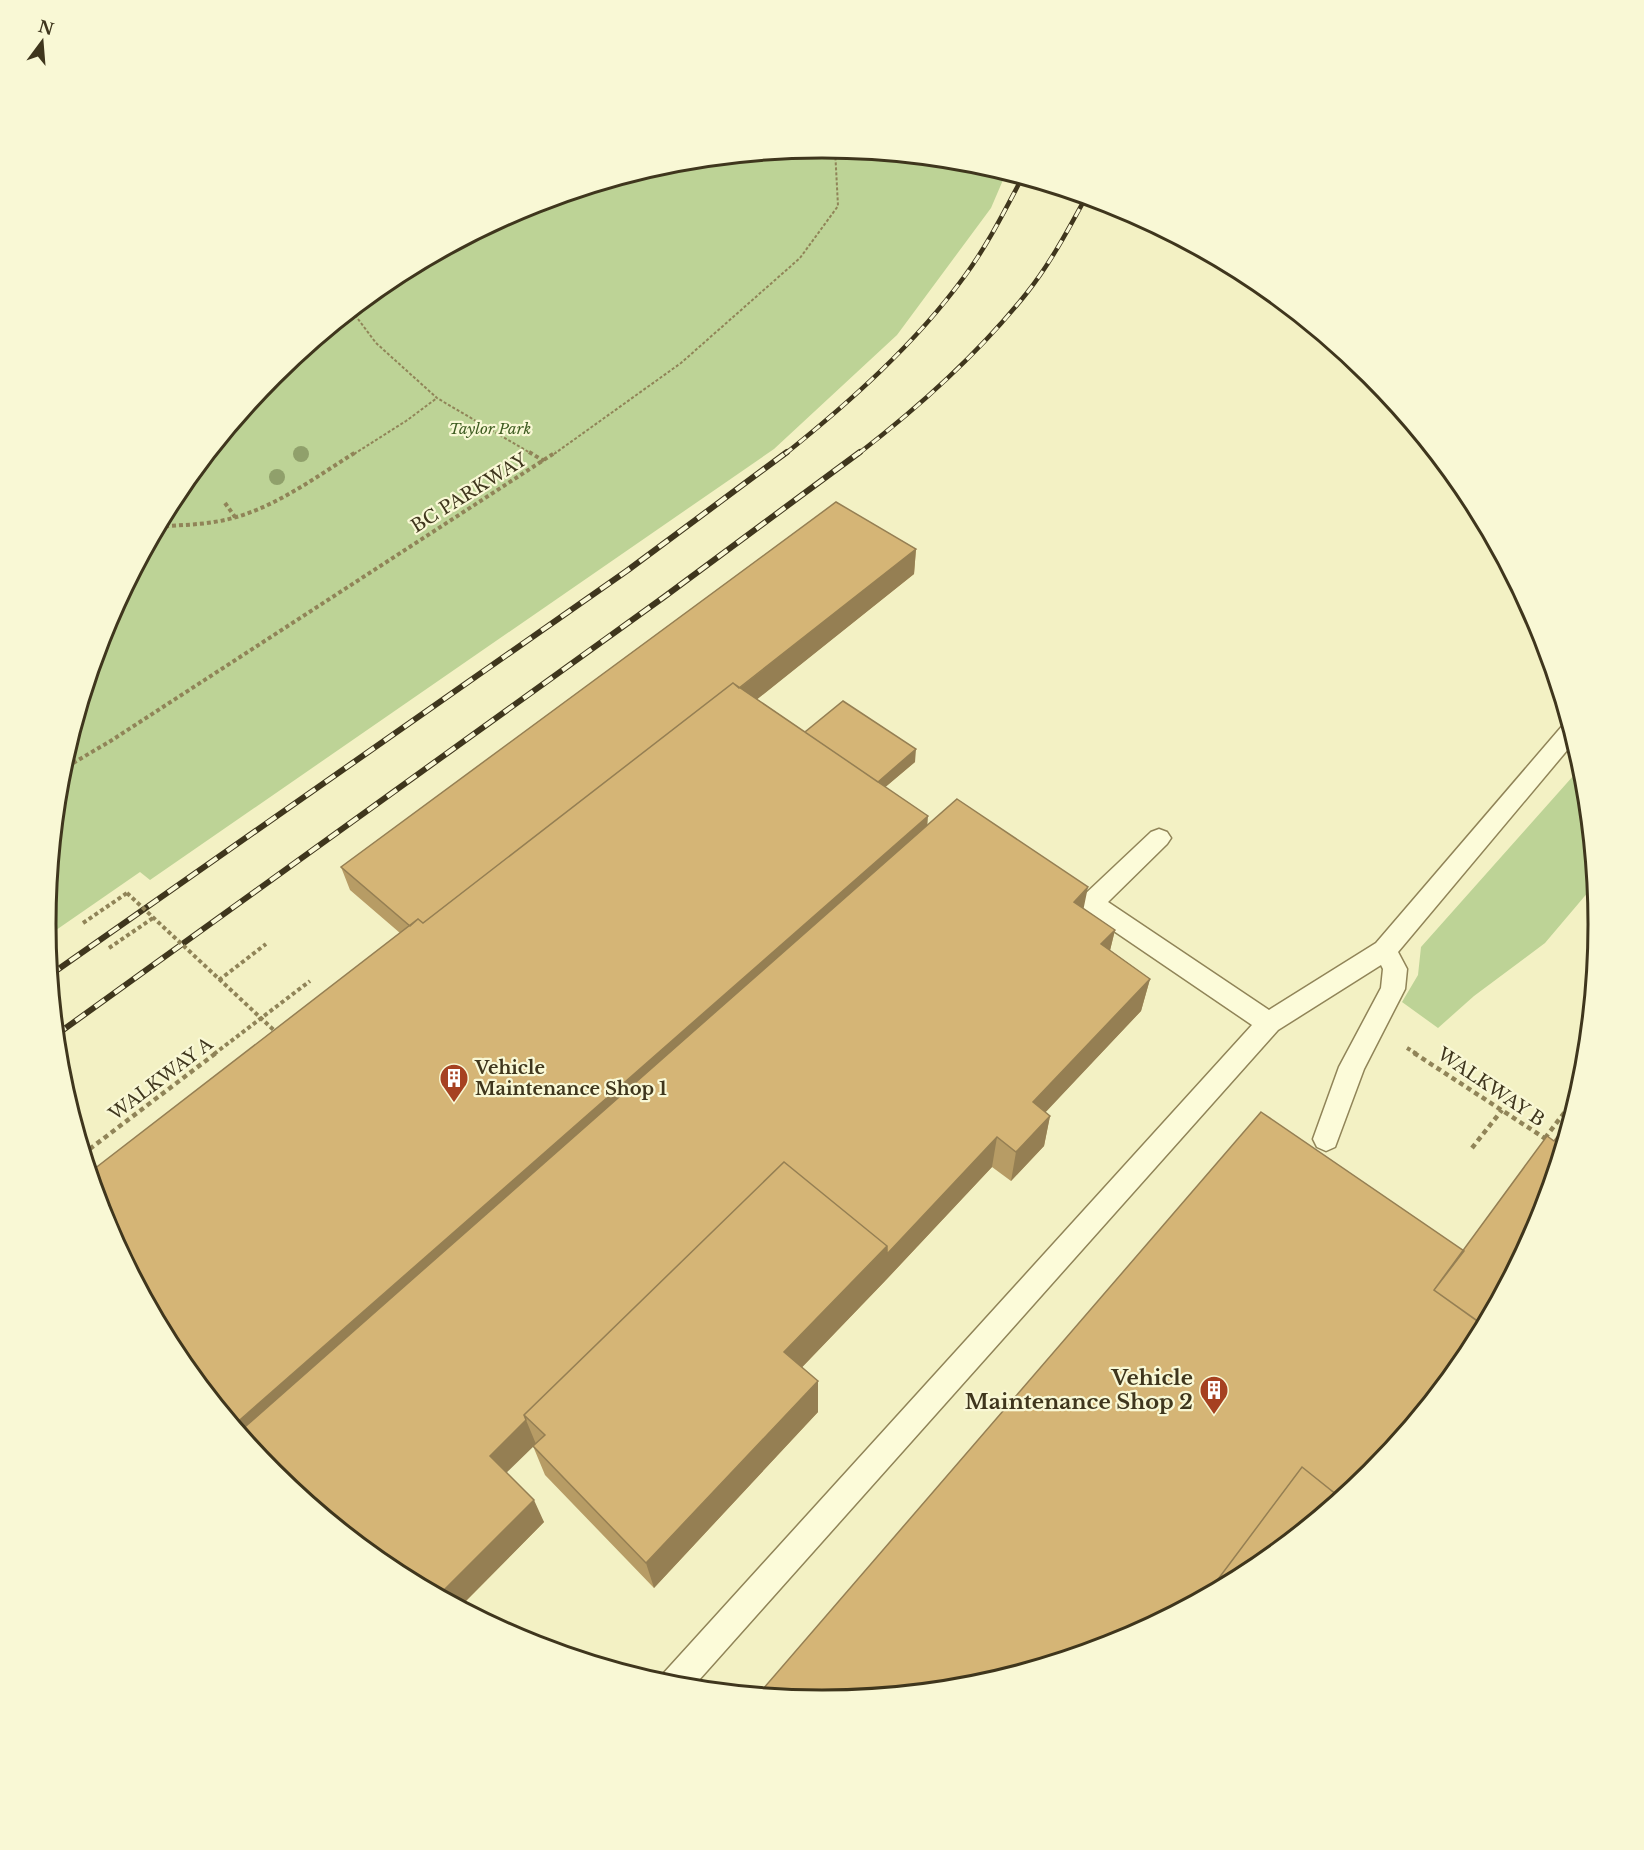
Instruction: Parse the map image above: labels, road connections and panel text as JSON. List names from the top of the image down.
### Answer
{
  "streets": {
    "path": ["BC PARKWAY", "WALKWAY A", "WALKWAY B"]
  },
  "parks": ["Taylor Park"],
  "places": {
    "building": ["Vehicle Maintenance Shop 1", "Vehicle Maintenance Shop 2"]
  },
  "north": "top"
}
